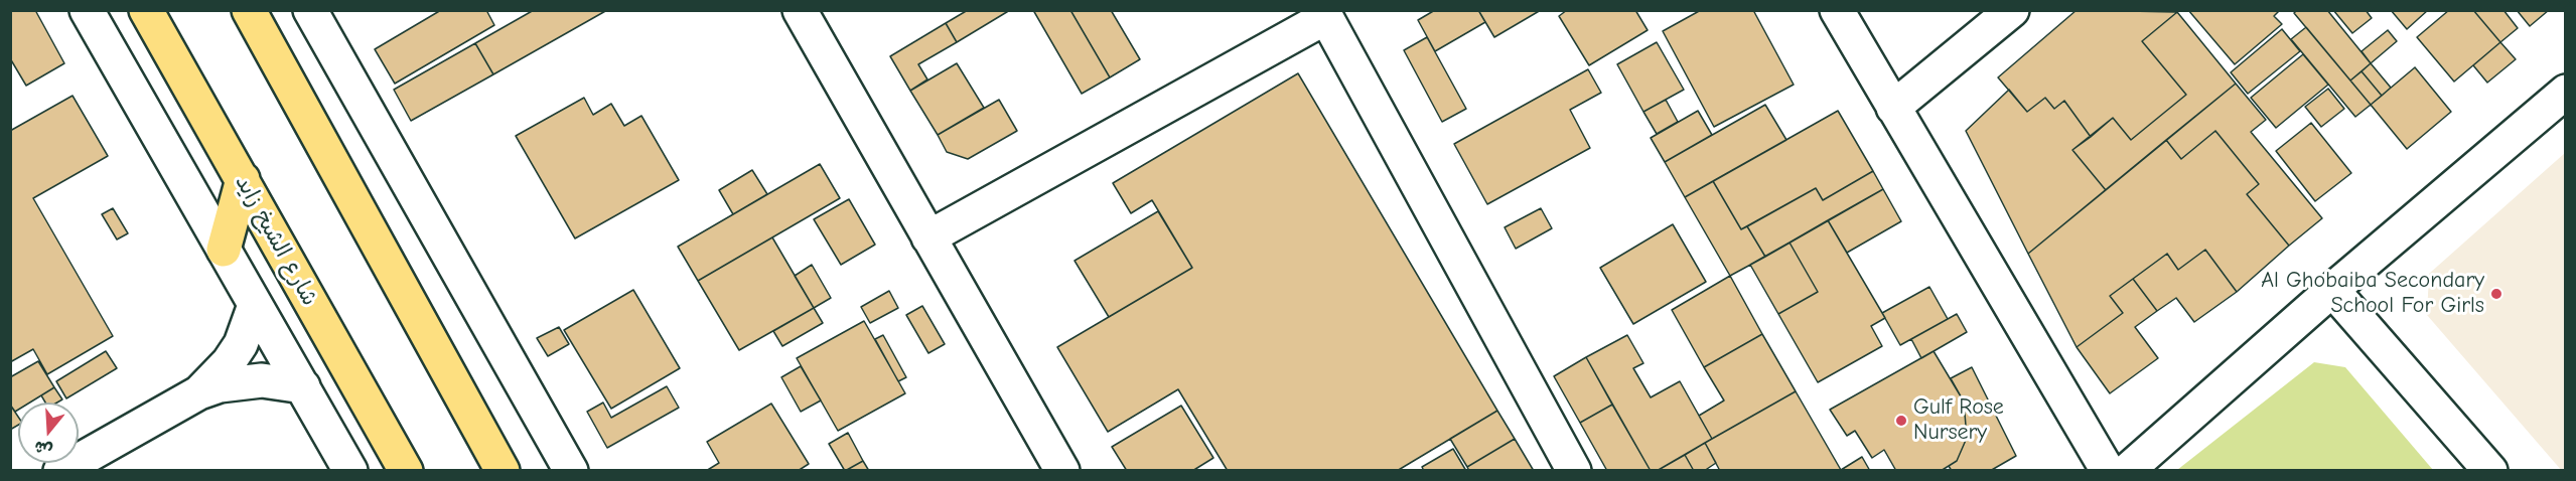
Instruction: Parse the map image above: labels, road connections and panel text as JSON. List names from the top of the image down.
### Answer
{
  "streets": {
    "main road": ["شارع الشيخ زايد"]
  },
  "places": ["Al Ghobaiba Secondary School For Girls", "Gulf Rose Nursery"],
  "north": "bottom"
}
